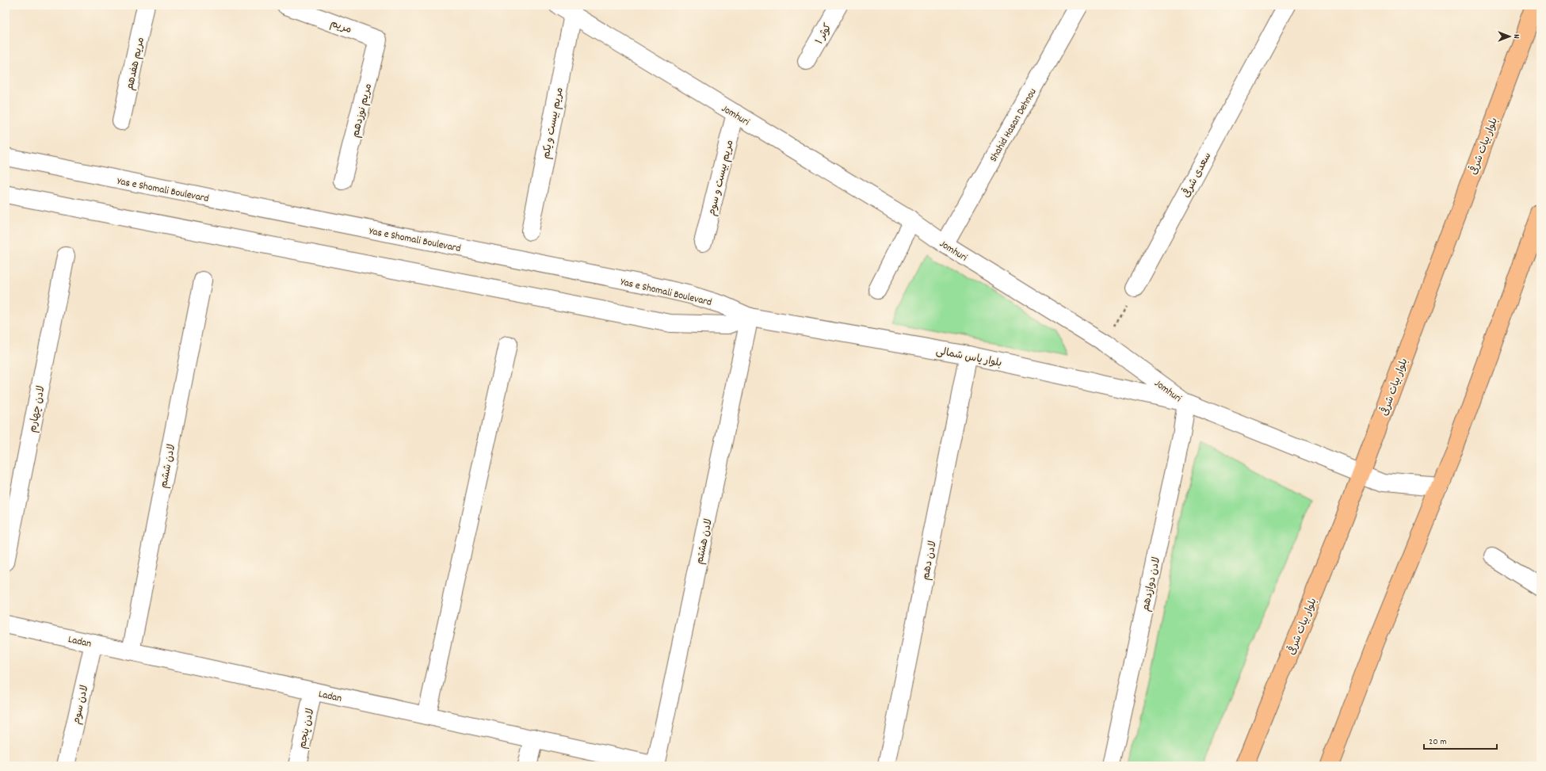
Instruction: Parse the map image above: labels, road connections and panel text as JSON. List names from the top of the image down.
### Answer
{
  "streets": {
    "main road": ["بلوار بیات شرقی"],
    "street": [
      "مریم",
      "کوثر ۱",
      "مریم هفدهم",
      "مریم نوزدهم",
      "Jomhuri",
      "مریم بیست و یکم",
      "Shahid Hasan Dehnou",
      "سعدی شرقی",
      "مریم بیست و سوم",
      "Yas e Shomali Boulevard",
      "بلوار یاس شمالی",
      "لادن چهارم",
      "لادن ششم",
      "لادن هشتم",
      "لادن دهم",
      "لادن دوازدهم",
      "Ladan",
      "لادن سوم",
      "لادن پنجم"
    ]
  },
  "crossings": [
    ["مریم", "مریم نوزدهم"],
    ["Jomhuri", "مریم بیست و یکم"],
    ["Jomhuri", "Shahid Hasan Dehnou"],
    ["Jomhuri", "بلوار بیات شرقی"],
    ["Jomhuri", "مریم بیست و سوم"],
    ["Jomhuri", "بلوار یاس شمالی"],
    ["Jomhuri", "لادن دوازدهم"],
    ["Yas e Shomali Boulevard", "بلوار یاس شمالی"],
    ["Yas e Shomali Boulevard", "لادن هشتم"],
    ["بلوار یاس شمالی", "لادن هشتم"],
    ["بلوار یاس شمالی", "لادن دهم"],
    ["بلوار یاس شمالی", "لادن دوازدهم"],
    ["لادن ششم", "Ladan"],
    ["لادن هشتم", "Ladan"],
    ["Ladan", "لادن سوم"],
    ["Ladan", "لادن پنجم"]
  ],
  "scale_bar": "20 m",
  "north": "right"
}
